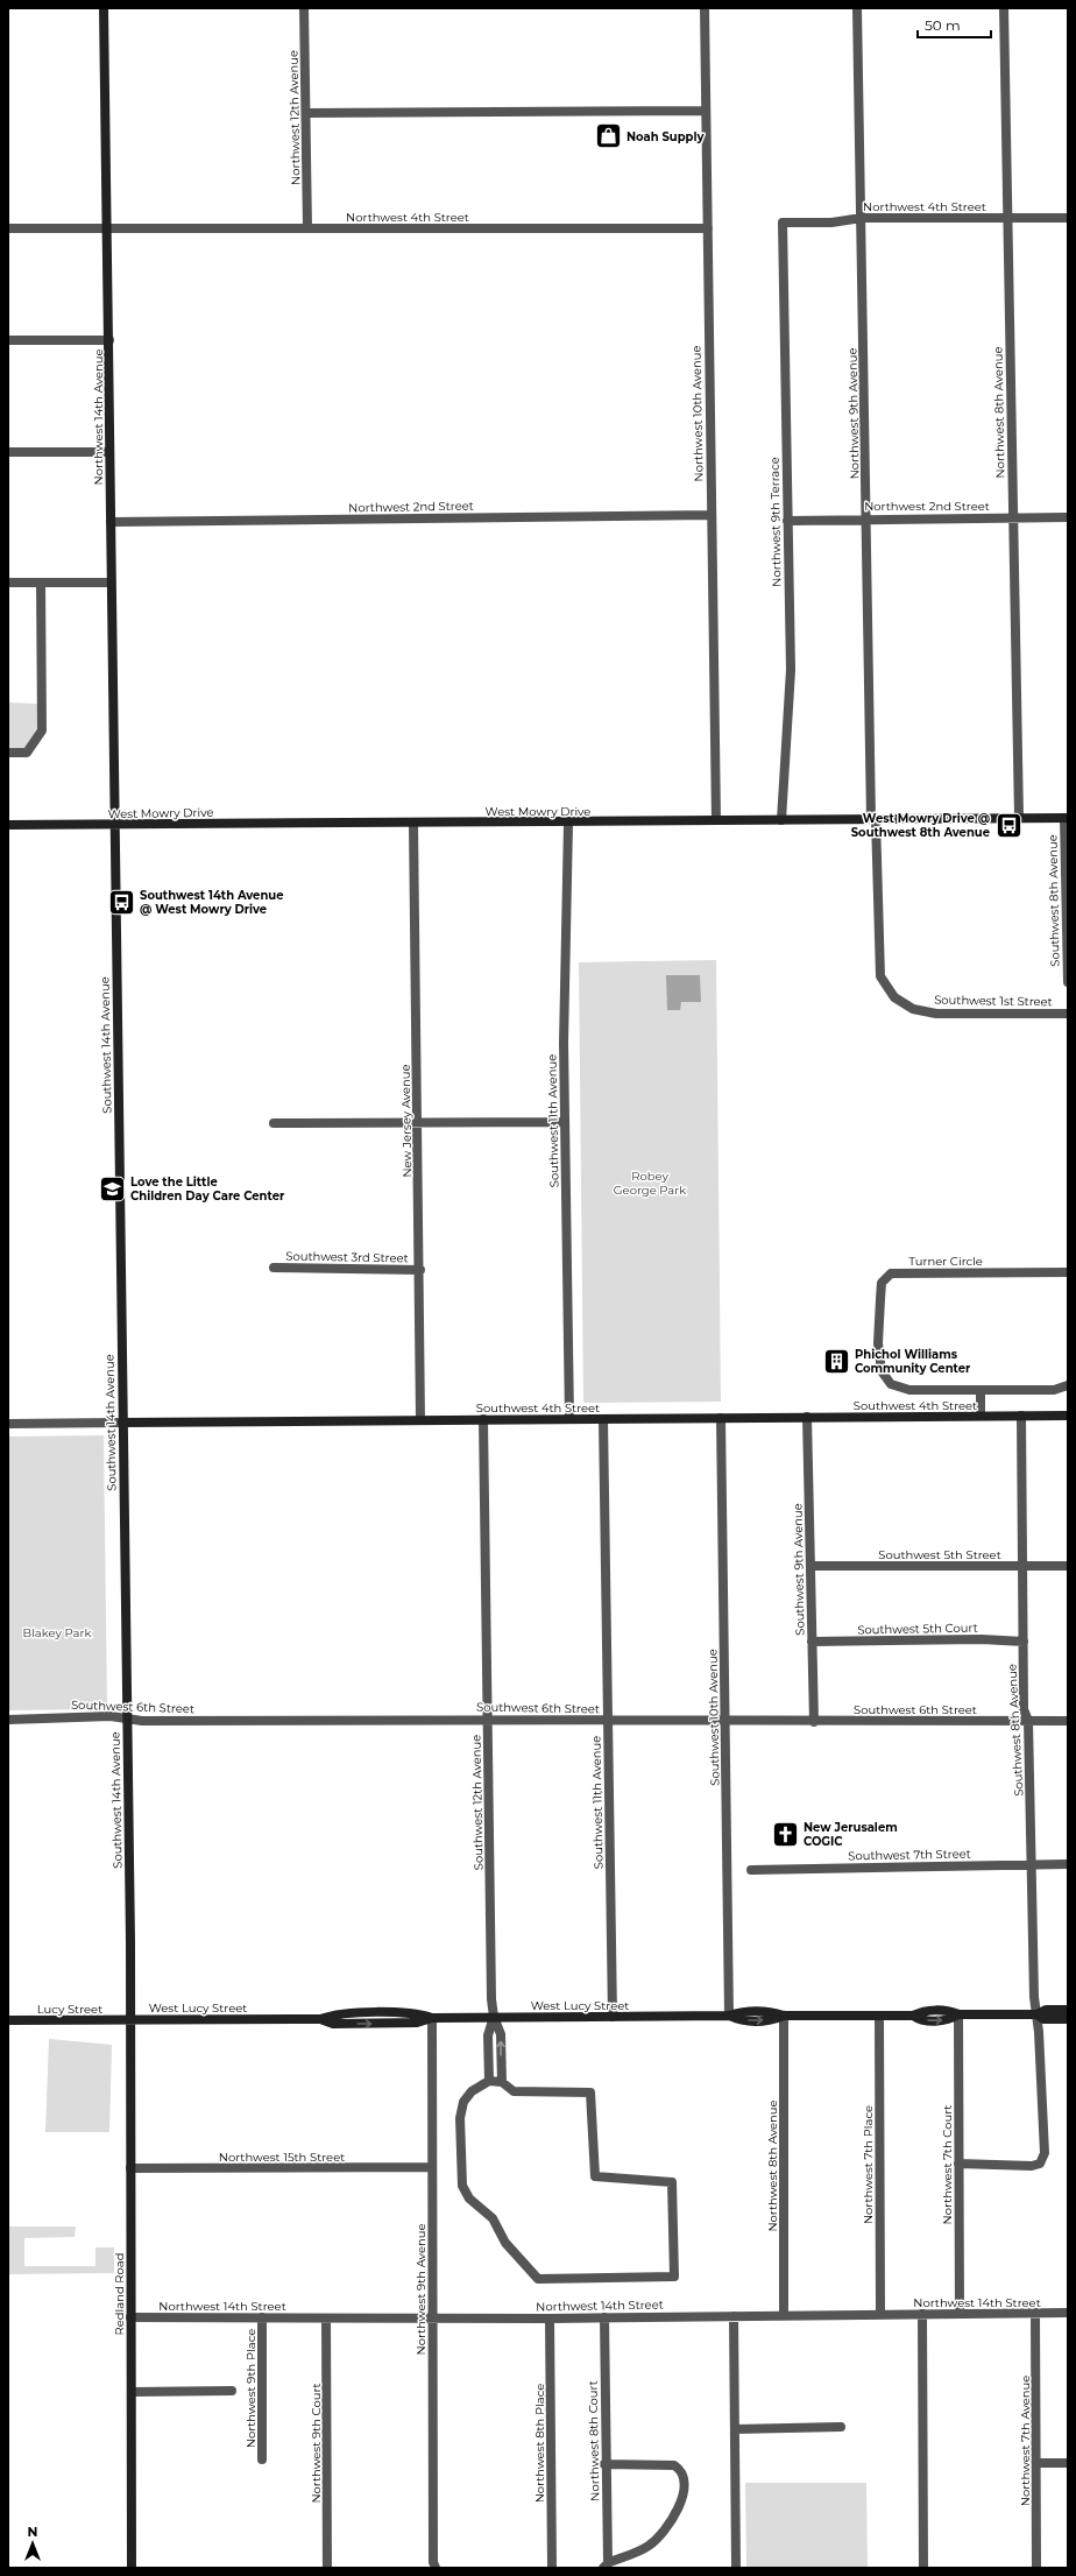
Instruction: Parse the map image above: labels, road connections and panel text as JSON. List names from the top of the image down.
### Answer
{
  "streets": {
    "street": [
      "Northwest 12th Avenue",
      "Northwest 4th Street",
      "Northwest 8th Avenue",
      "Northwest 10th Avenue",
      "Northwest 9th Avenue",
      "Northwest 14th Avenue",
      "Northwest 2nd Street",
      "Northwest 9th Terrace",
      "West Mowry Drive",
      "Southwest 8th Avenue",
      "Southwest 1st Street",
      "Southwest 14th Avenue",
      "New Jersey Avenue",
      "Southwest 11th Avenue",
      "Southwest 3rd Street",
      "Turner Circle",
      "Southwest 4th Street",
      "Southwest 5th Street",
      "Southwest 9th Avenue",
      "Southwest 5th Court",
      "Southwest 6th Street",
      "Southwest 10th Avenue",
      "Southwest 12th Avenue",
      "Southwest 7th Street",
      "West Lucy Street",
      "Lucy Street",
      "Northwest 15th Street",
      "Northwest 7th Place",
      "Northwest 7th Court",
      "Redland Road",
      "Northwest 14th Street",
      "Northwest 9th Place",
      "Northwest 8th Court",
      "Northwest 7th Avenue",
      "Northwest 9th Court",
      "Northwest 8th Place"
    ]
  },
  "crossings": [
    ["Northwest 12th Avenue", "Northwest 4th Street"],
    ["Northwest 4th Street", "Northwest 8th Avenue"],
    ["Northwest 4th Street", "Northwest 10th Avenue"],
    ["Northwest 4th Street", "Northwest 9th Avenue"],
    ["Northwest 4th Street", "Northwest 14th Avenue"],
    ["Northwest 4th Street", "Northwest 9th Terrace"],
    ["Northwest 8th Avenue", "Northwest 2nd Street"],
    ["Northwest 8th Avenue", "West Mowry Drive"],
    ["Northwest 8th Avenue", "West Lucy Street"],
    ["Northwest 8th Avenue", "Northwest 14th Street"],
    ["Northwest 10th Avenue", "Northwest 2nd Street"],
    ["Northwest 10th Avenue", "West Mowry Drive"],
    ["Northwest 9th Avenue", "Northwest 2nd Street"],
    ["Northwest 9th Avenue", "West Mowry Drive"],
    ["Northwest 9th Avenue", "Southwest 1st Street"],
    ["Northwest 9th Avenue", "West Lucy Street"],
    ["Northwest 9th Avenue", "Northwest 15th Street"],
    ["Northwest 9th Avenue", "Northwest 14th Street"],
    ["Northwest 14th Avenue", "Northwest 2nd Street"],
    ["Northwest 14th Avenue", "West Mowry Drive"],
    ["Northwest 14th Avenue", "Southwest 14th Avenue"],
    ["Northwest 2nd Street", "Northwest 9th Terrace"],
    ["Northwest 9th Terrace", "West Mowry Drive"],
    ["West Mowry Drive", "Southwest 8th Avenue"],
    ["West Mowry Drive", "Southwest 1st Street"],
    ["West Mowry Drive", "Southwest 14th Avenue"],
    ["West Mowry Drive", "New Jersey Avenue"],
    ["West Mowry Drive", "Southwest 11th Avenue"],
    ["Southwest 8th Avenue", "Southwest 4th Street"],
    ["Southwest 8th Avenue", "Southwest 5th Street"],
    ["Southwest 8th Avenue", "Southwest 5th Court"],
    ["Southwest 8th Avenue", "Southwest 6th Street"],
    ["Southwest 8th Avenue", "Southwest 7th Street"],
    ["Southwest 8th Avenue", "West Lucy Street"],
    ["Southwest 14th Avenue", "Southwest 4th Street"],
    ["Southwest 14th Avenue", "Southwest 6th Street"],
    ["Southwest 14th Avenue", "West Lucy Street"],
    ["Southwest 14th Avenue", "Lucy Street"],
    ["Southwest 14th Avenue", "Redland Road"],
    ["New Jersey Avenue", "Southwest 3rd Street"],
    ["New Jersey Avenue", "Southwest 4th Street"],
    ["Southwest 11th Avenue", "Southwest 4th Street"],
    ["Southwest 11th Avenue", "Southwest 6th Street"],
    ["Southwest 11th Avenue", "West Lucy Street"],
    ["Southwest 4th Street", "Southwest 9th Avenue"],
    ["Southwest 4th Street", "Southwest 10th Avenue"],
    ["Southwest 4th Street", "Southwest 12th Avenue"],
    ["Southwest 5th Street", "Southwest 9th Avenue"],
    ["Southwest 9th Avenue", "Southwest 5th Court"],
    ["Southwest 9th Avenue", "Southwest 6th Street"],
    ["Southwest 6th Street", "Southwest 10th Avenue"],
    ["Southwest 6th Street", "Southwest 12th Avenue"],
    ["Southwest 10th Avenue", "West Lucy Street"],
    ["Southwest 12th Avenue", "West Lucy Street"],
    ["West Lucy Street", "Lucy Street"],
    ["West Lucy Street", "Northwest 7th Place"],
    ["West Lucy Street", "Northwest 7th Court"],
    ["West Lucy Street", "Redland Road"],
    ["Lucy Street", "Redland Road"],
    ["Northwest 15th Street", "Redland Road"],
    ["Northwest 7th Place", "Northwest 14th Street"],
    ["Northwest 7th Court", "Northwest 14th Street"],
    ["Redland Road", "Northwest 14th Street"],
    ["Northwest 14th Street", "Northwest 9th Place"],
    ["Northwest 14th Street", "Northwest 8th Court"],
    ["Northwest 14th Street", "Northwest 7th Avenue"],
    ["Northwest 14th Street", "Northwest 9th Court"],
    ["Northwest 14th Street", "Northwest 8th Place"]
  ],
  "parks": ["Robey George Park", "Blakey Park"],
  "places": {
    "shop": ["Noah Supply"],
    "bus stop": ["West Mowry Drive @ Southwest 8th Avenue", "Southwest 14th Avenue @ West Mowry Drive"],
    "school or university": ["Love the Little Children Day Care Center"],
    "building": ["Phichol Williams Community Center"],
    "church": ["New Jerusalem COGIC"]
  },
  "scale_bar": "50 m",
  "north": "top"
}
